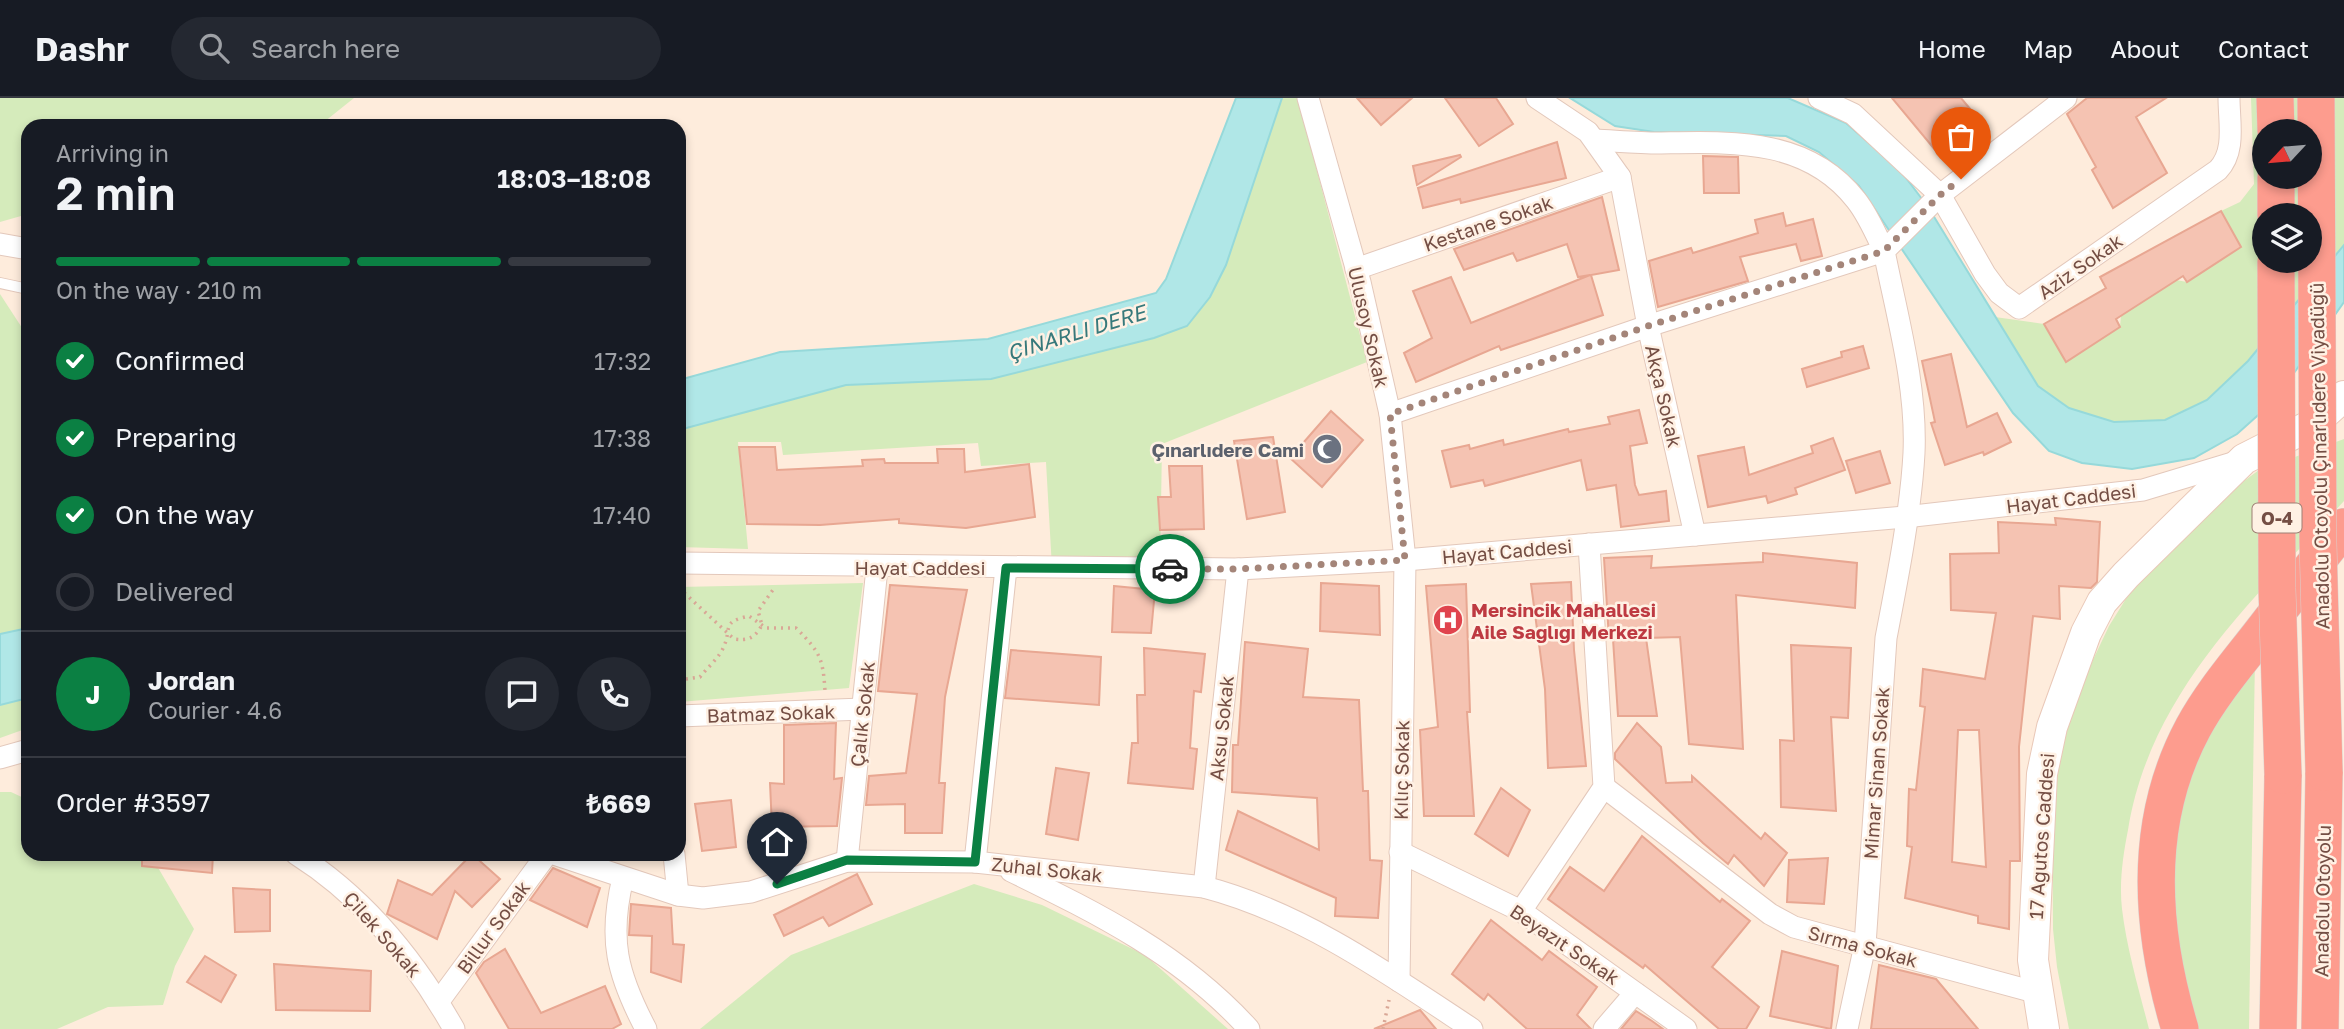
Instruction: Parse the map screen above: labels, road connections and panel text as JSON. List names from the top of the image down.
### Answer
{
  "streets": {
    "highway": ["Anadolu Otoyolu Çınarlıdere Viyadüğü", "O-4", "Anadolu Otoyolu"],
    "street": [
      "Kestane Sokak",
      "Aziz Sokak",
      "Ulusoy Sokak",
      "Akça Sokak",
      "Hayat Caddesi",
      "Batmaz Sokak",
      "Çalık Sokak",
      "Aksu Sokak",
      "Kılıç Sokak",
      "Mimar Sinan Sokak",
      "17 Ağutos Caddesi",
      "Zuhal Sokak",
      "Billur Sokak",
      "Çilek Sokak",
      "Beyazıt Sokak",
      "Sırma Sokak"
    ]
  },
  "crossings": [
    ["Kestane Sokak", "Ulusoy Sokak"],
    ["Kestane Sokak", "Akça Sokak"],
    ["Ulusoy Sokak", "Hayat Caddesi"],
    ["Ulusoy Sokak", "Kılıç Sokak"],
    ["Akça Sokak", "Hayat Caddesi"],
    ["Anadolu Otoyolu Çınarlıdere Viyadüğü", "Anadolu Otoyolu"],
    ["Hayat Caddesi", "Çalık Sokak"],
    ["Hayat Caddesi", "Aksu Sokak"],
    ["Hayat Caddesi", "Kılıç Sokak"],
    ["Hayat Caddesi", "Mimar Sinan Sokak"],
    ["Hayat Caddesi", "17 Ağutos Caddesi"],
    ["Batmaz Sokak", "Çalık Sokak"],
    ["Çalık Sokak", "Zuhal Sokak"],
    ["Aksu Sokak", "Zuhal Sokak"],
    ["Kılıç Sokak", "Zuhal Sokak"],
    ["Kılıç Sokak", "Beyazıt Sokak"],
    ["Mimar Sinan Sokak", "Sırma Sokak"],
    ["17 Ağutos Caddesi", "Sırma Sokak"],
    ["Billur Sokak", "Çilek Sokak"]
  ],
  "water": ["ÇINARLI DERE"],
  "places": {
    "mosque": ["Çınarlıdere Cami"],
    "hospital": ["Mersincik Mahallesi Aile Sağlığı Merkezi"]
  },
  "north": "bottom left",
  "page": {
    "header": "Dashr",
    "search": "Search here",
    "nav": [
      "Home",
      "Map",
      "About",
      "Contact"
    ],
    "heading": ["2 min", "Arriving in", "18:03–18:08"],
    "panel": [
      "Jordan",
      "Courier · 4.6",
      "Order #3597",
      "₺669"
    ],
    "bar": "On the way · 210 m",
    "list": [
      ["Confirmed", "17:32"],
      ["Preparing", "17:38"],
      ["On the way", "17:40"],
      "Delivered"
    ],
    "round": "J"
  }
}
